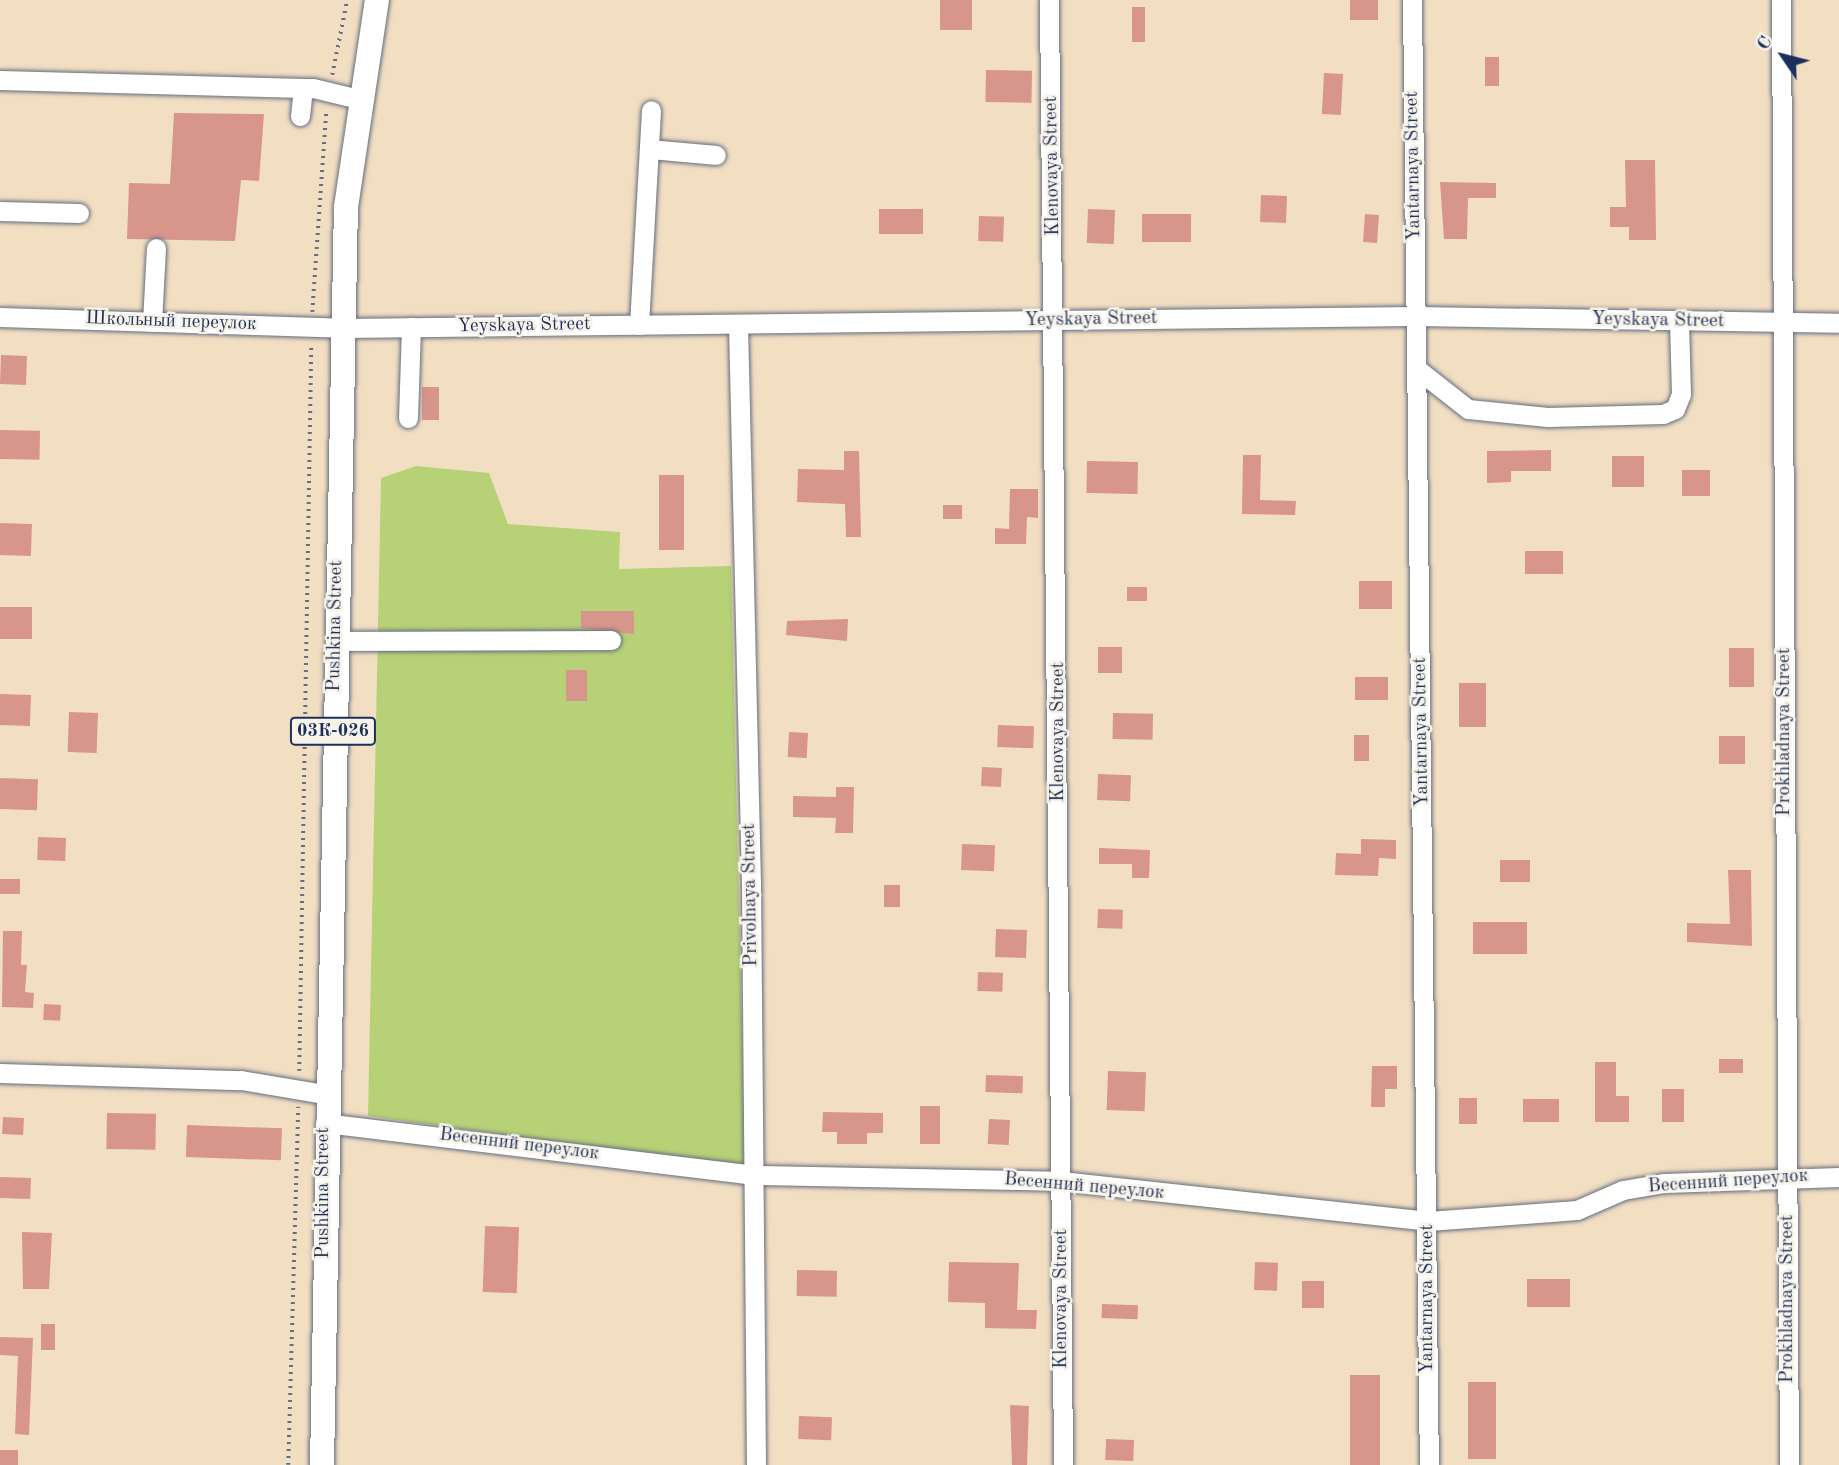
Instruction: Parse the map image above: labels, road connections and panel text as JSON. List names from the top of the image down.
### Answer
{
  "streets": {
    "main road": ["Pushkina Street", "03К-026"],
    "street": [
      "Klenovaya Street",
      "Yantarnaya Street",
      "Yeyskaya Street",
      "Школьный переулок",
      "Prokhladnaya Street",
      "Privolnaya Street",
      "Весенний переулок"
    ]
  },
  "crossings": [
    ["Klenovaya Street", "Yeyskaya Street"],
    ["Klenovaya Street", "Весенний переулок"],
    ["Yantarnaya Street", "Yeyskaya Street"],
    ["Yantarnaya Street", "Весенний переулок"],
    ["Yeyskaya Street", "Школьный переулок"],
    ["Yeyskaya Street", "Pushkina Street"],
    ["Yeyskaya Street", "Prokhladnaya Street"],
    ["Yeyskaya Street", "Privolnaya Street"],
    ["Школьный переулок", "Pushkina Street"],
    ["Pushkina Street", "Весенний переулок"],
    ["Prokhladnaya Street", "Весенний переулок"],
    ["Privolnaya Street", "Весенний переулок"]
  ],
  "north": "top left"
}
